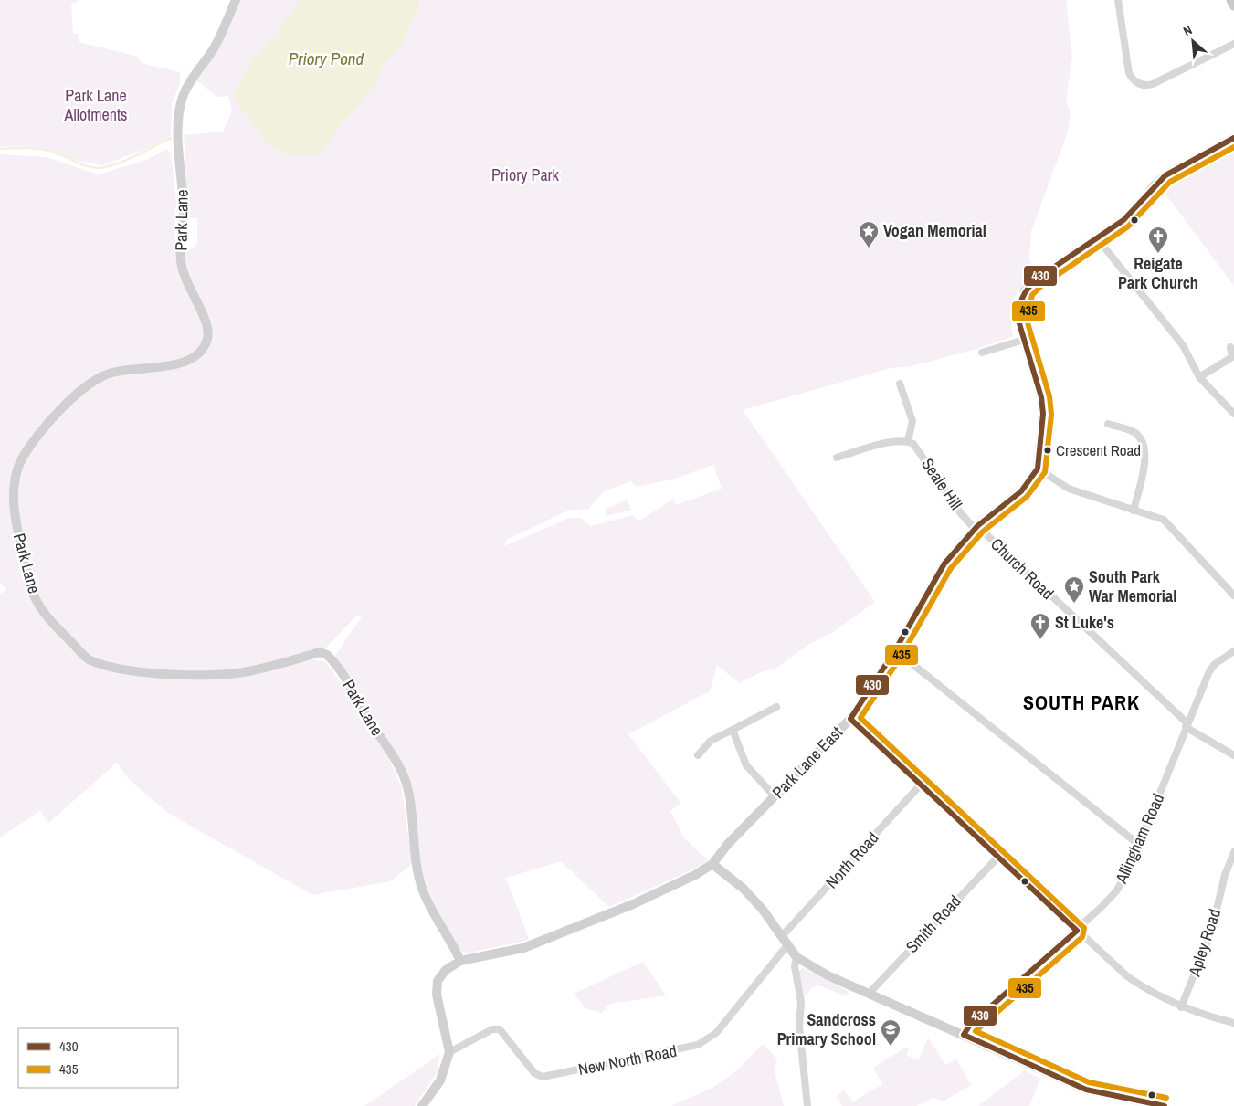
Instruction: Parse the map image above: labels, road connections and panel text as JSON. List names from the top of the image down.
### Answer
{
  "streets": {
    "street": [
      "Park Lane",
      "Seale Hill",
      "Church Road",
      "Park Lane East",
      "Allingham Road",
      "North Road",
      "Smith Road",
      "Apley Road",
      "New North Road"
    ]
  },
  "crossings": [
    ["Park Lane", "Park Lane East"],
    ["Seale Hill", "Church Road"],
    ["Seale Hill", "Park Lane East"],
    ["Church Road", "Park Lane East"],
    ["Church Road", "Allingham Road"]
  ],
  "districts": ["SOUTH PARK"],
  "water": ["Priory Pond"],
  "parks": ["Park Lane Allotments", "Priory Park"],
  "places": {
    "place": ["Vogan Memorial", "South Park War Memorial"],
    "church": ["Reigate Park Church", "St Luke's"],
    "other": ["Crescent Road"],
    "school or university": ["Sandcross Primary School"]
  },
  "lines": ["transit line 430", "transit line 435"],
  "legend": ["430", "435"],
  "north": "top left"
}
